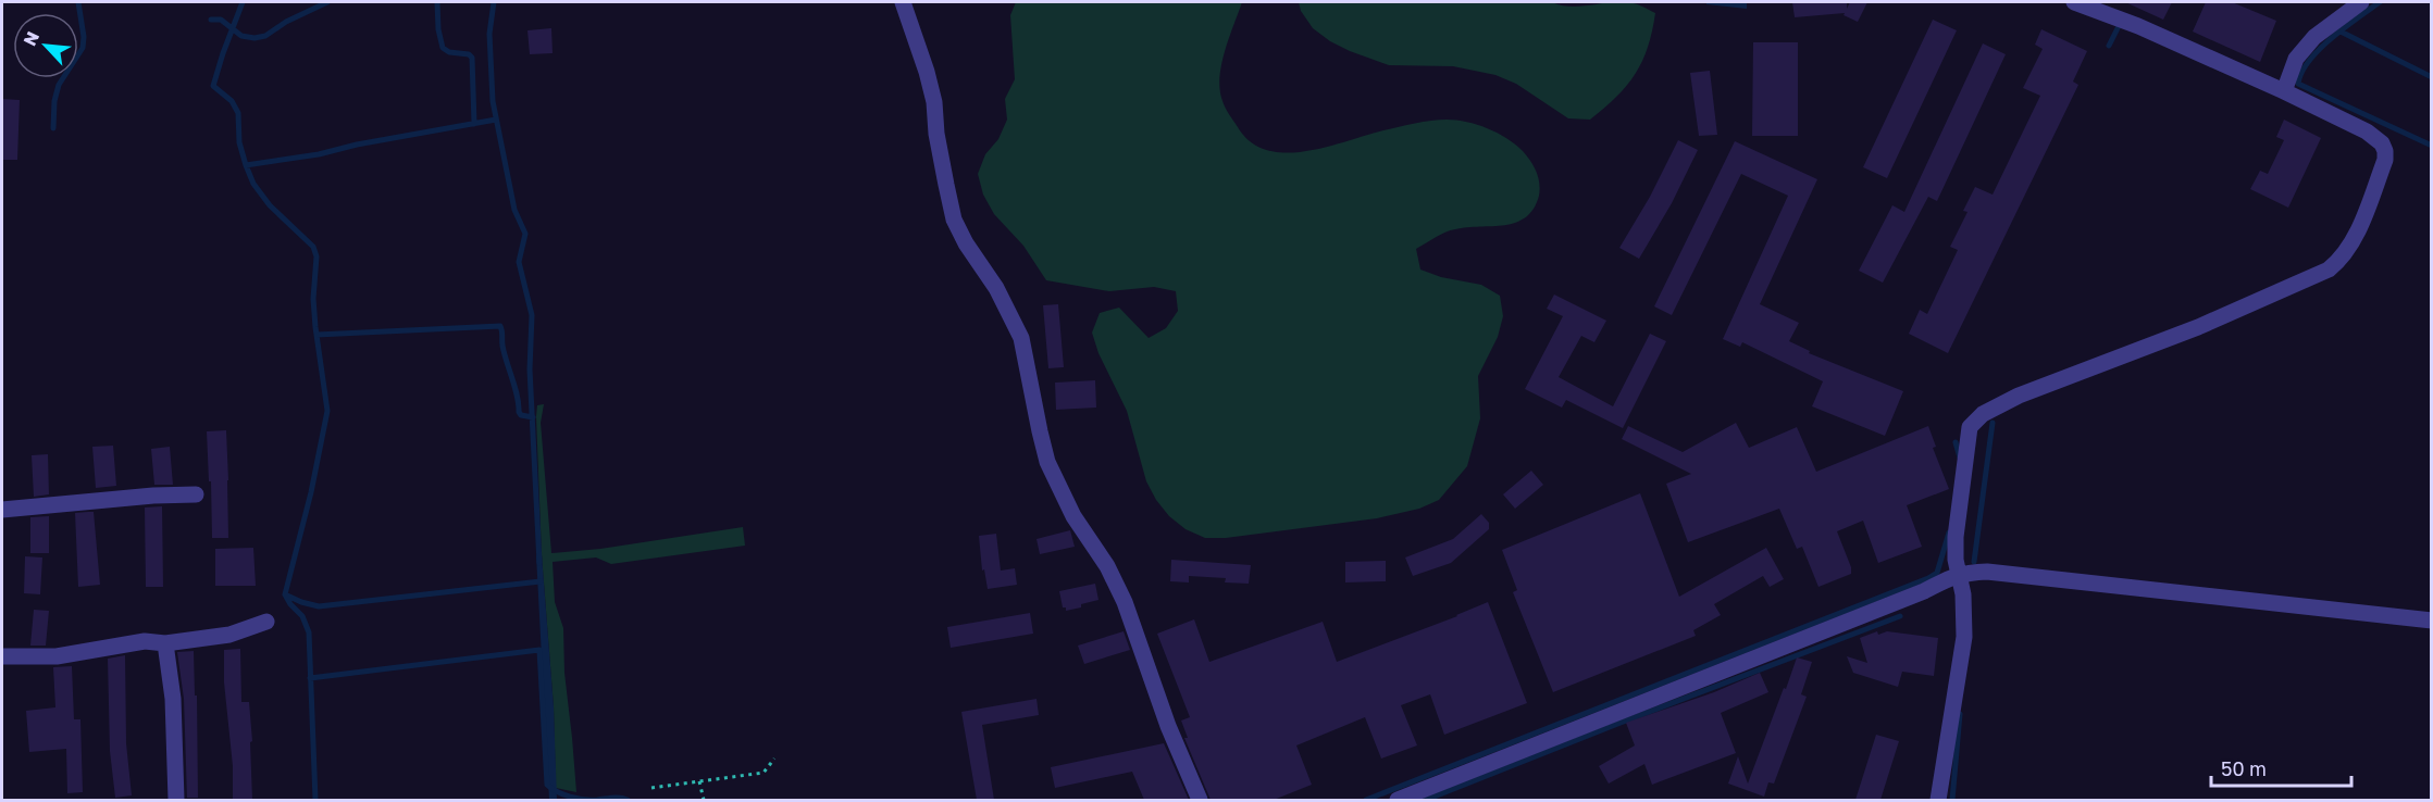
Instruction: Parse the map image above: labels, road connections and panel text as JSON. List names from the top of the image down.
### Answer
{
  "scale_bar": "50 m",
  "north": "top left"
}
